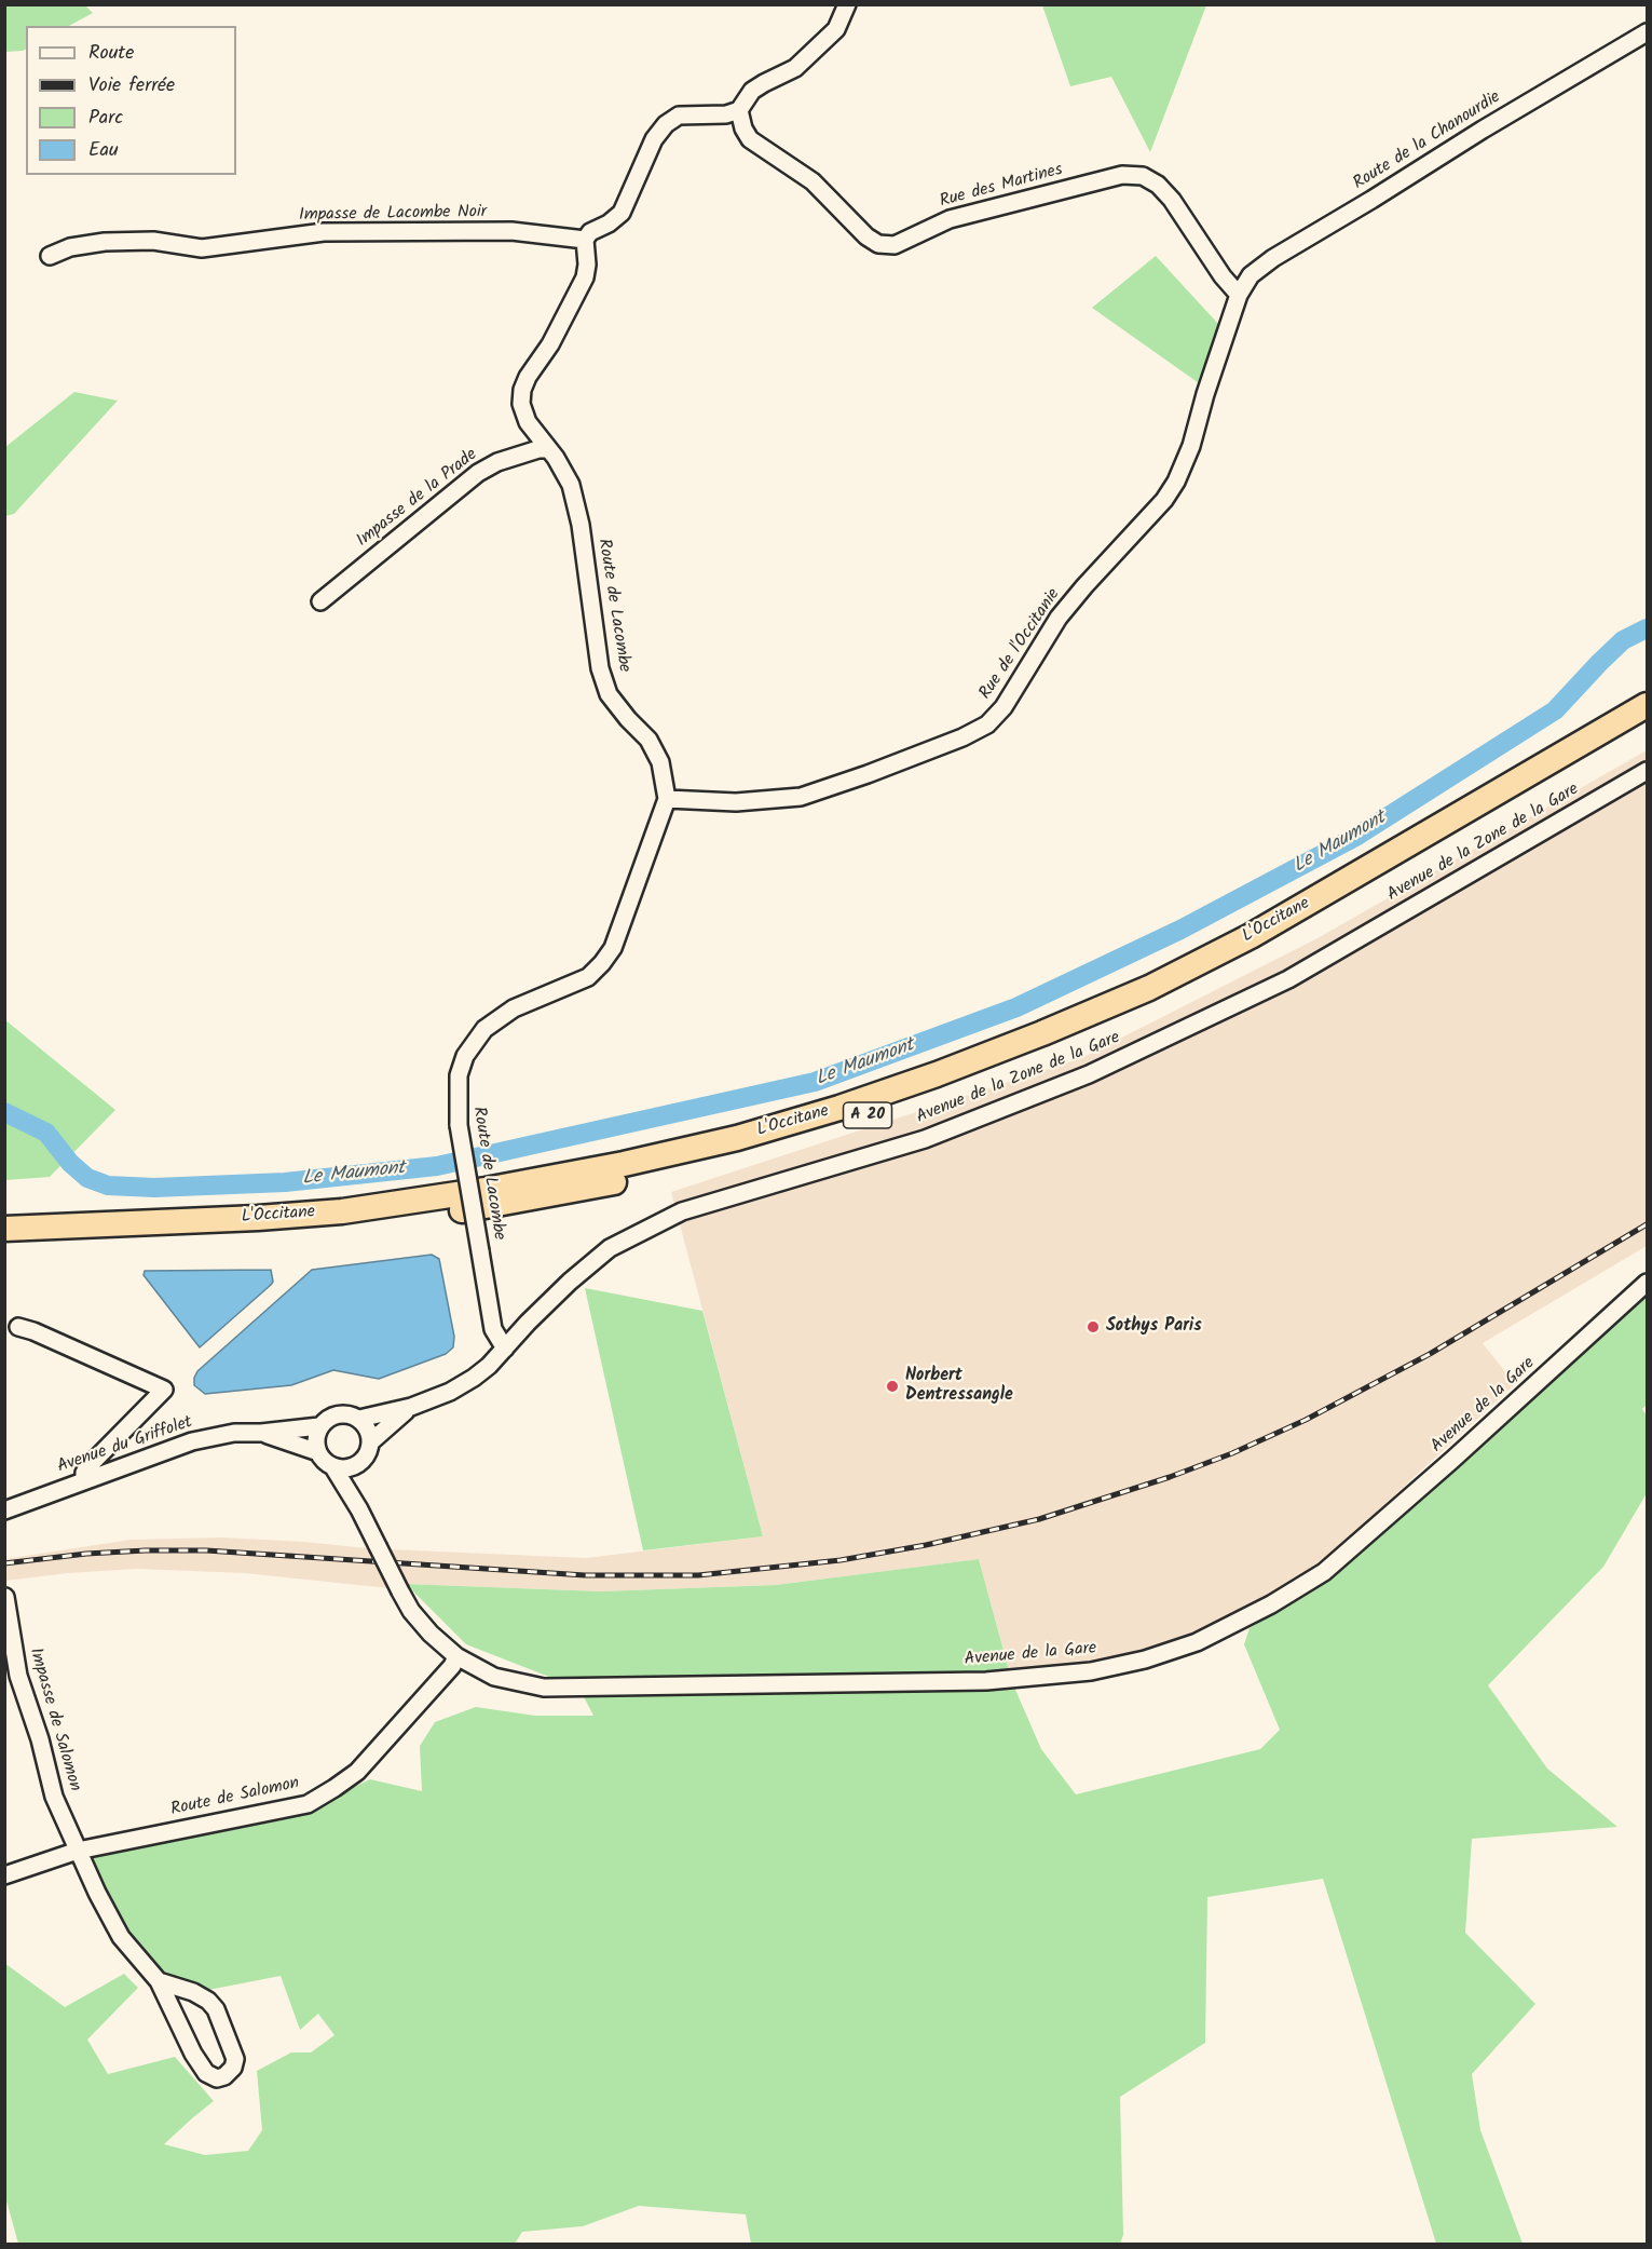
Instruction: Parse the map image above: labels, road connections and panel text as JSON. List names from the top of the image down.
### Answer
{
  "streets": {
    "highway": ["L'Occitane", "A 20"],
    "street": [
      "Route de la Chanourdie",
      "Rue des Martines",
      "Impasse de Lacombe Noir",
      "Impasse de la Prade",
      "Route de Lacombe",
      "Rue de l'Occitanie",
      "Avenue de la Zone de la Gare",
      "Avenue de la Gare",
      "Avenue du Griffolet",
      "Impasse de Salomon",
      "Route de Salomon"
    ]
  },
  "crossings": [
    ["Route de la Chanourdie", "Rue des Martines"],
    ["Route de la Chanourdie", "Rue de l'Occitanie"],
    ["Rue des Martines", "Rue de l'Occitanie"],
    ["Impasse de Lacombe Noir", "Route de Lacombe"],
    ["Impasse de la Prade", "Route de Lacombe"],
    ["Route de Lacombe", "Rue de l'Occitanie"],
    ["Route de Lacombe", "Avenue de la Zone de la Gare"],
    ["Avenue de la Zone de la Gare", "Avenue de la Gare"],
    ["Avenue de la Zone de la Gare", "Avenue du Griffolet"],
    ["Avenue de la Gare", "Avenue du Griffolet"],
    ["Avenue de la Gare", "Route de Salomon"],
    ["Impasse de Salomon", "Route de Salomon"]
  ],
  "water": ["Le Maumont"],
  "places": ["Sothys Paris", "Norbert Dentressangle"],
  "legend": [
    "Route",
    "Voie ferrée",
    "Parc",
    "Eau"
  ]
}
